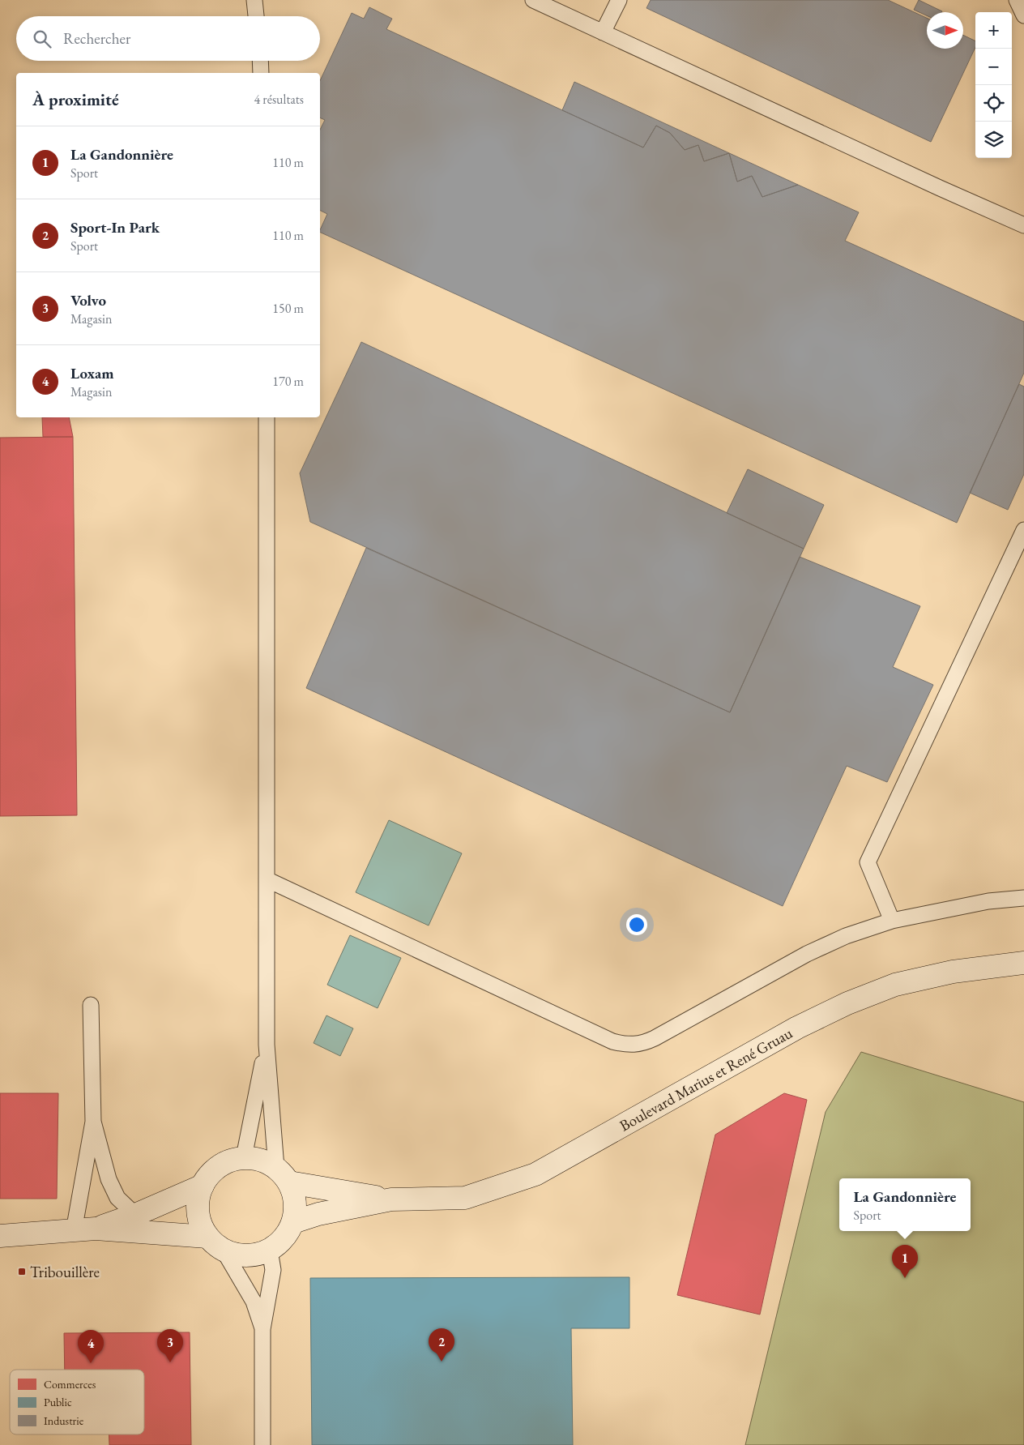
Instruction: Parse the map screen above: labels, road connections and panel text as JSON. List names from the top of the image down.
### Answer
{
  "streets": {
    "main road": ["Boulevard Marius et René Gruau"]
  },
  "places": {
    "transit": ["Tribouillère"]
  },
  "legend": ["Commerces", "Public", "Industrie"],
  "north": "right",
  "page": {
    "map_buttons": ["+", "−"],
    "search": "Rechercher",
    "heading": ["À proximité", "4 résultats"],
    "list": [
      {
        "mark": "1",
        "name": "La Gandonnière",
        "note": "Sport",
        "value": "110 m"
      },
      {
        "mark": "2",
        "name": "Sport-In Park",
        "note": "Sport",
        "value": "110 m"
      },
      {
        "mark": "3",
        "name": "Volvo",
        "note": "Magasin",
        "value": "150 m"
      },
      {
        "mark": "4",
        "name": "Loxam",
        "note": "Magasin",
        "value": "170 m"
      }
    ],
    "popup": ["La Gandonnière", "Sport"],
    "pins": [
      "1",
      "2",
      "3",
      "4"
    ]
  }
}
